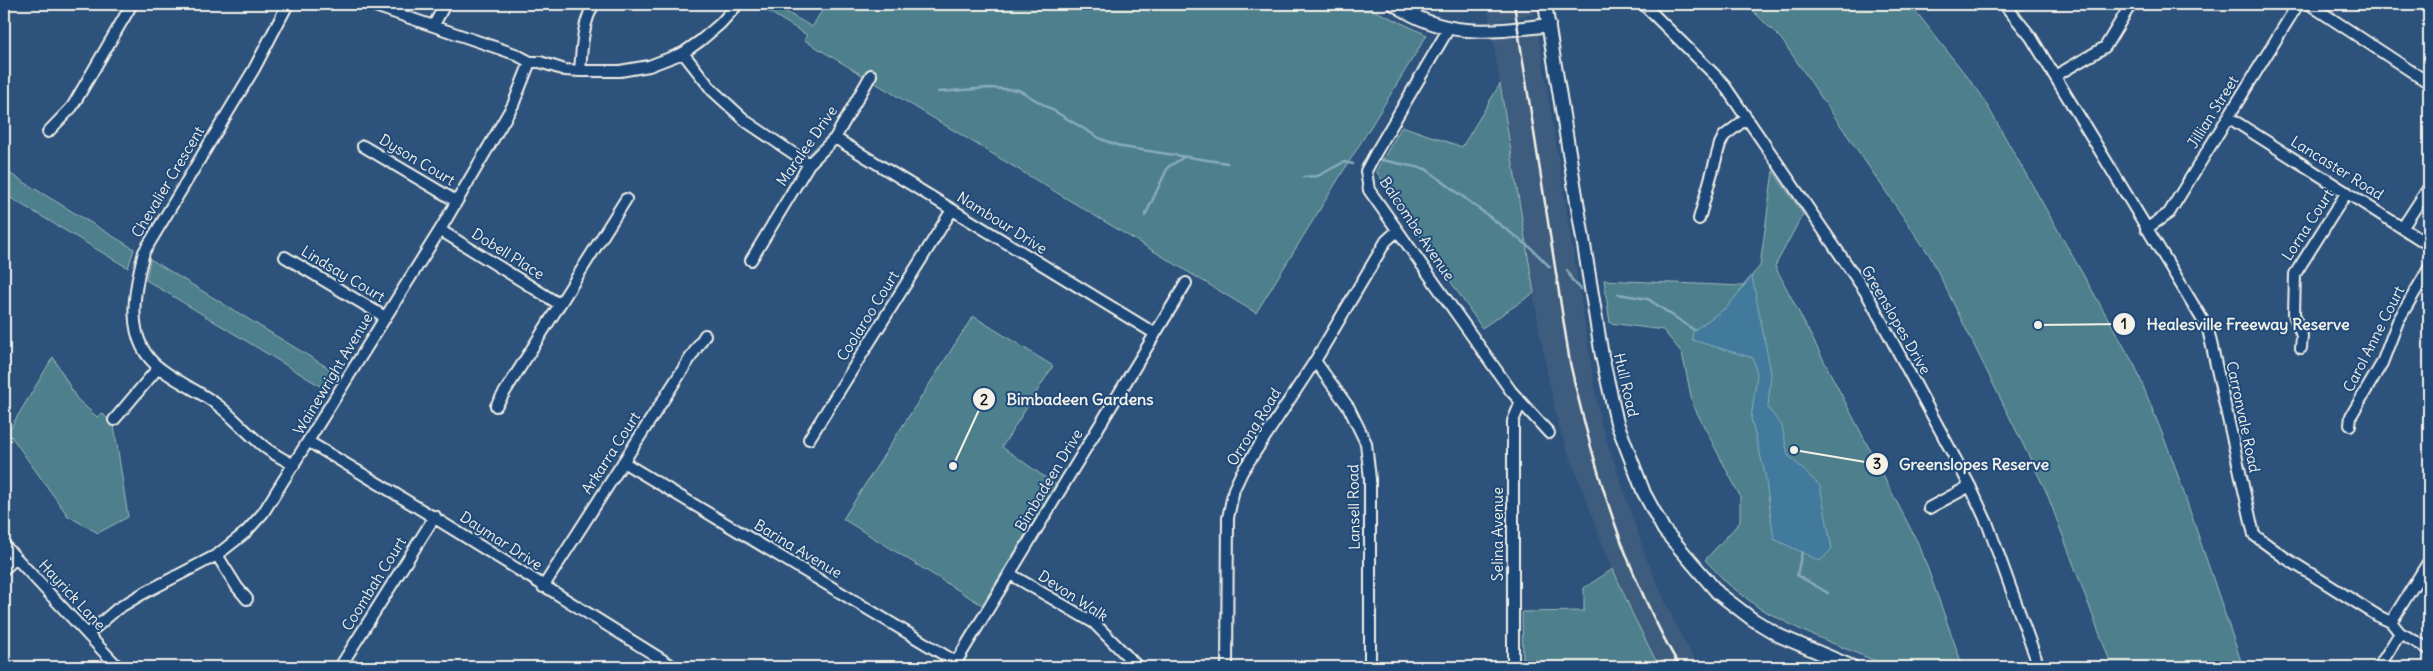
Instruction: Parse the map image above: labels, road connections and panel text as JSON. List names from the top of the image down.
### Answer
{
  "streets": {
    "main road": ["Hull Road"],
    "street": [
      "Jillian Street",
      "Maralee Drive",
      "Dyson Court",
      "Lancaster Road",
      "Chevalier Crescent",
      "Nambour Drive",
      "Lorna Court",
      "Balcombe Avenue",
      "Dobell Place",
      "Lindsay Court",
      "Coolaroo Court",
      "Greenslopes Drive",
      "Carol Anne Court",
      "Wainewright Avenue",
      "Carronvale Road",
      "Orrong Road",
      "Arkarra Court",
      "Bimbadeen Drive",
      "Lansell Road",
      "Selina Avenue",
      "Daymar Drive",
      "Barina Avenue",
      "Coombah Court",
      "Hayrick Lane",
      "Devon Walk"
    ]
  },
  "crossings": [
    ["Jillian Street", "Lancaster Road"],
    ["Jillian Street", "Carronvale Road"],
    ["Maralee Drive", "Nambour Drive"],
    ["Dyson Court", "Wainewright Avenue"],
    ["Lancaster Road", "Lorna Court"],
    ["Chevalier Crescent", "Wainewright Avenue"],
    ["Nambour Drive", "Coolaroo Court"],
    ["Nambour Drive", "Bimbadeen Drive"],
    ["Balcombe Avenue", "Orrong Road"],
    ["Balcombe Avenue", "Selina Avenue"],
    ["Dobell Place", "Wainewright Avenue"],
    ["Lindsay Court", "Wainewright Avenue"],
    ["Wainewright Avenue", "Daymar Drive"],
    ["Wainewright Avenue", "Hayrick Lane"],
    ["Orrong Road", "Lansell Road"],
    ["Arkarra Court", "Daymar Drive"],
    ["Arkarra Court", "Barina Avenue"],
    ["Bimbadeen Drive", "Barina Avenue"],
    ["Bimbadeen Drive", "Devon Walk"],
    ["Daymar Drive", "Coombah Court"]
  ],
  "places": ["Healesville Freeway Reserve", "Greenslopes Reserve", "Bimbadeen Gardens"]
}
